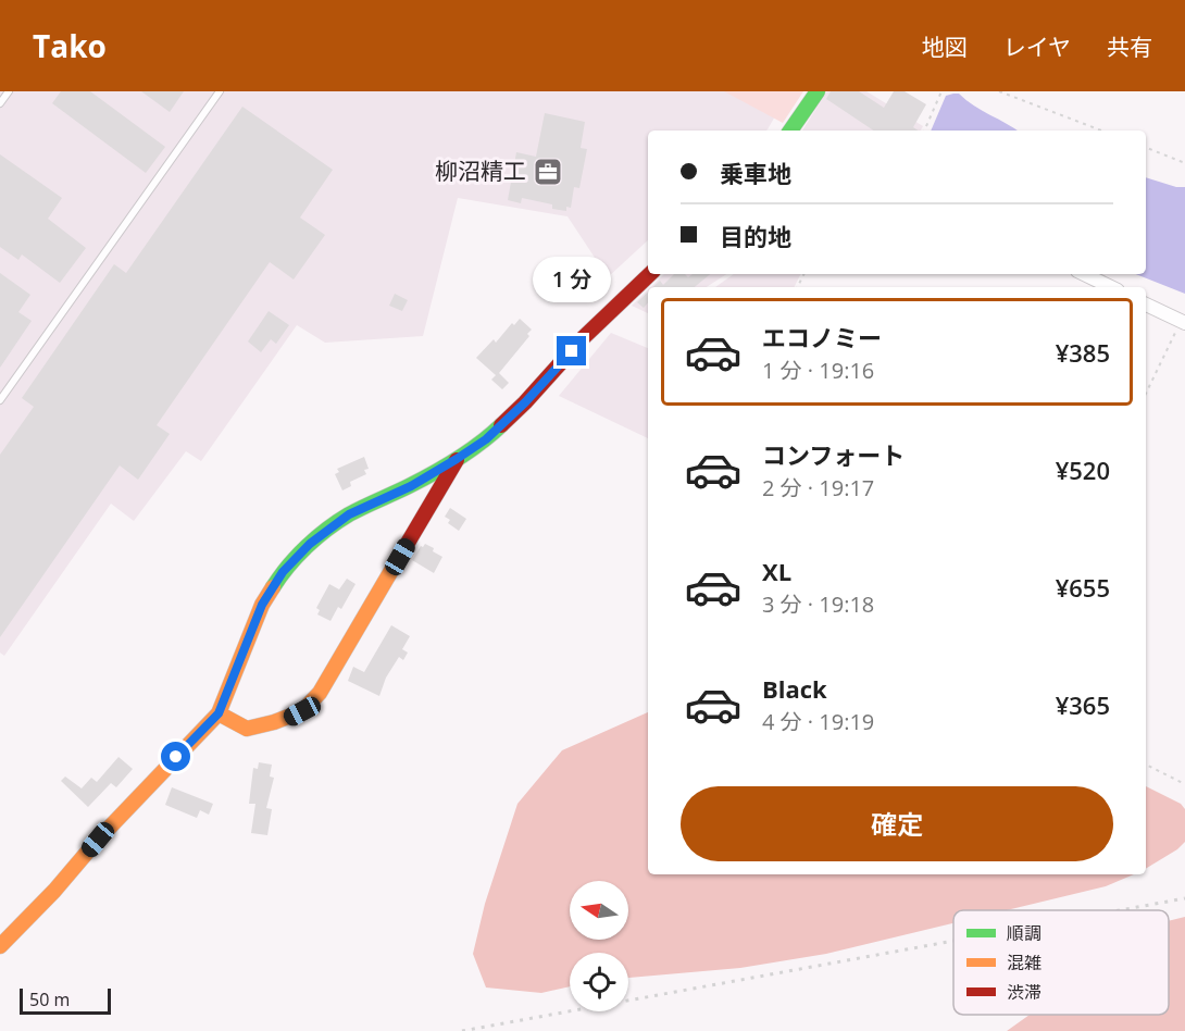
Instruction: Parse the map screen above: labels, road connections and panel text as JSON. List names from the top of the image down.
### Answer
{
  "places": {
    "office": ["柳沼精工"]
  },
  "legend": ["順調", "混雑", "渋滞"],
  "scale_bar": "50 m",
  "north": "left",
  "page": {
    "header": "Tako",
    "nav": ["地図", "レイヤ", "共有"],
    "banner": ["乗車地", "目的地"],
    "bubble": "1 分",
    "list": [
      {
        "name": "エコノミー",
        "note": "1 分 · 19:16",
        "value": "¥385"
      },
      {
        "name": "コンフォート",
        "note": "2 分 · 19:17",
        "value": "¥520"
      },
      {
        "name": "XL",
        "note": "3 分 · 19:18",
        "value": "¥655"
      },
      {
        "name": "Black",
        "note": "4 分 · 19:19",
        "value": "¥365"
      }
    ],
    "buttons": "確定",
    "scale": "50 m"
  }
}
